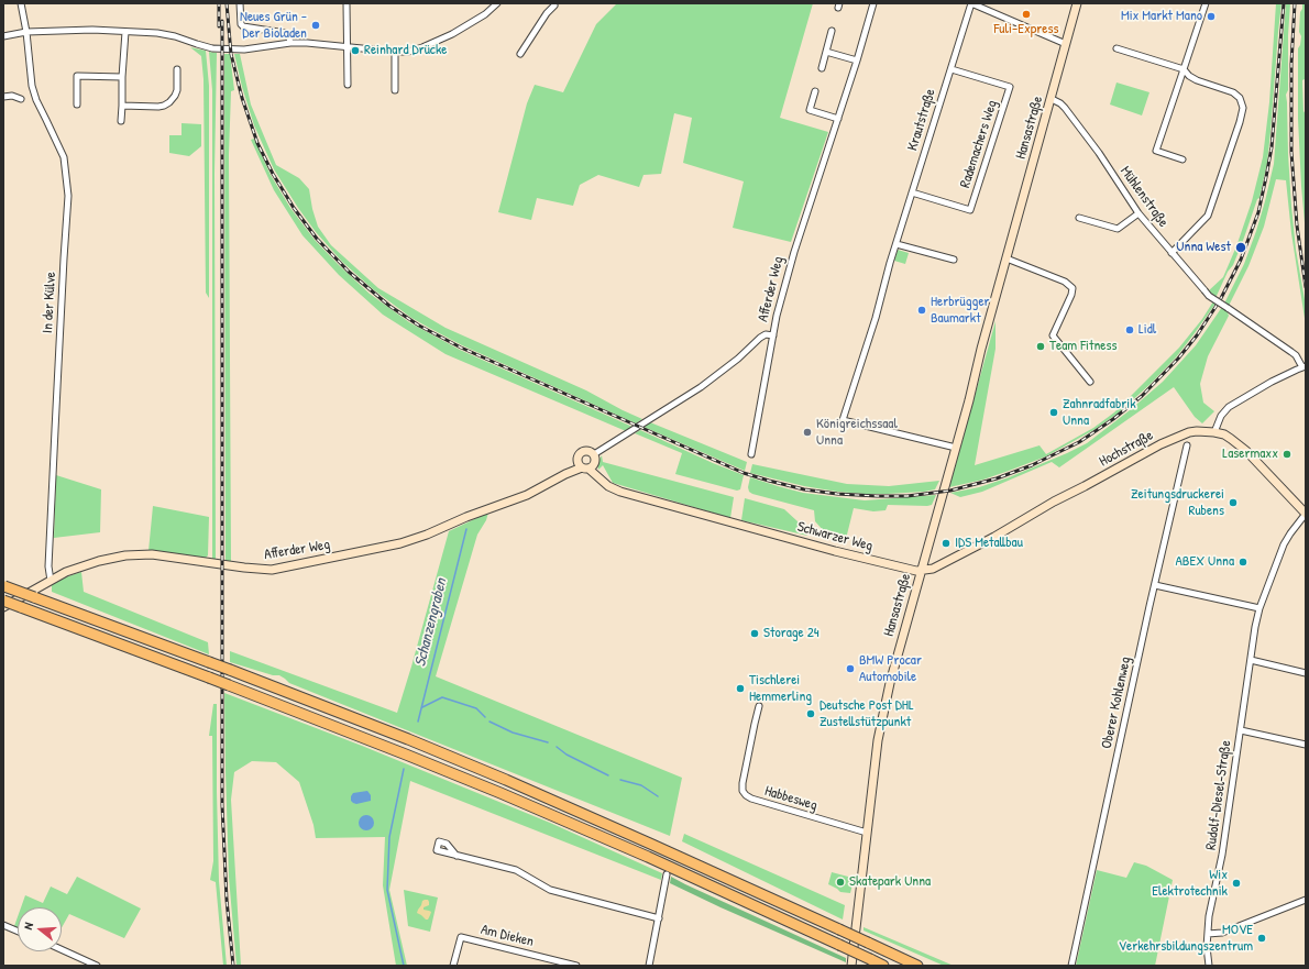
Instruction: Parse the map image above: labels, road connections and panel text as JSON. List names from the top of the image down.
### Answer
{
  "streets": {
    "street": [
      "Krautstraße",
      "Hansastraße",
      "Rademachers Weg",
      "Mühlenstraße",
      "Afferder Weg",
      "In der Külve",
      "Hochstraße",
      "Schwarzer Weg",
      "Oberer Kohlenweg",
      "Rudolf-Diesel-Straße",
      "Habbesweg",
      "Am Dieken"
    ]
  },
  "crossings": [
    ["Krautstraße", "Hansastraße"],
    ["Krautstraße", "Rademachers Weg"],
    ["Hansastraße", "Mühlenstraße"],
    ["Hansastraße", "Hochstraße"],
    ["Hansastraße", "Schwarzer Weg"],
    ["Hansastraße", "Habbesweg"],
    ["Afferder Weg", "In der Külve"],
    ["Afferder Weg", "Schwarzer Weg"],
    ["Hochstraße", "Schwarzer Weg"]
  ],
  "water": ["Schanzengraben"],
  "places": [
    "Fuli-Express",
    "Mix Markt Mano",
    "Neues Grün - Der Bioladen",
    "Reinhard Drücke",
    "Unna West",
    "Herbrügger Baumarkt",
    "Lidl",
    "Team Fitness",
    "Zahnradfabrik Unna",
    "Königreichssaal Unna",
    "Lasermaxx",
    "Zeitungsdruckerei Rubens",
    "IDS Metallbau",
    "ABEX Unna",
    "Storage 24",
    "BMW Procar Automobile",
    "Tischlerei Hemmerling",
    "Deutsche Post DHL Zustellstützpunkt",
    "Skatepark Unna",
    "Wix Elektrotechnik",
    "MOVE Verkehrsbildungszentrum"
  ],
  "north": "left"
}
